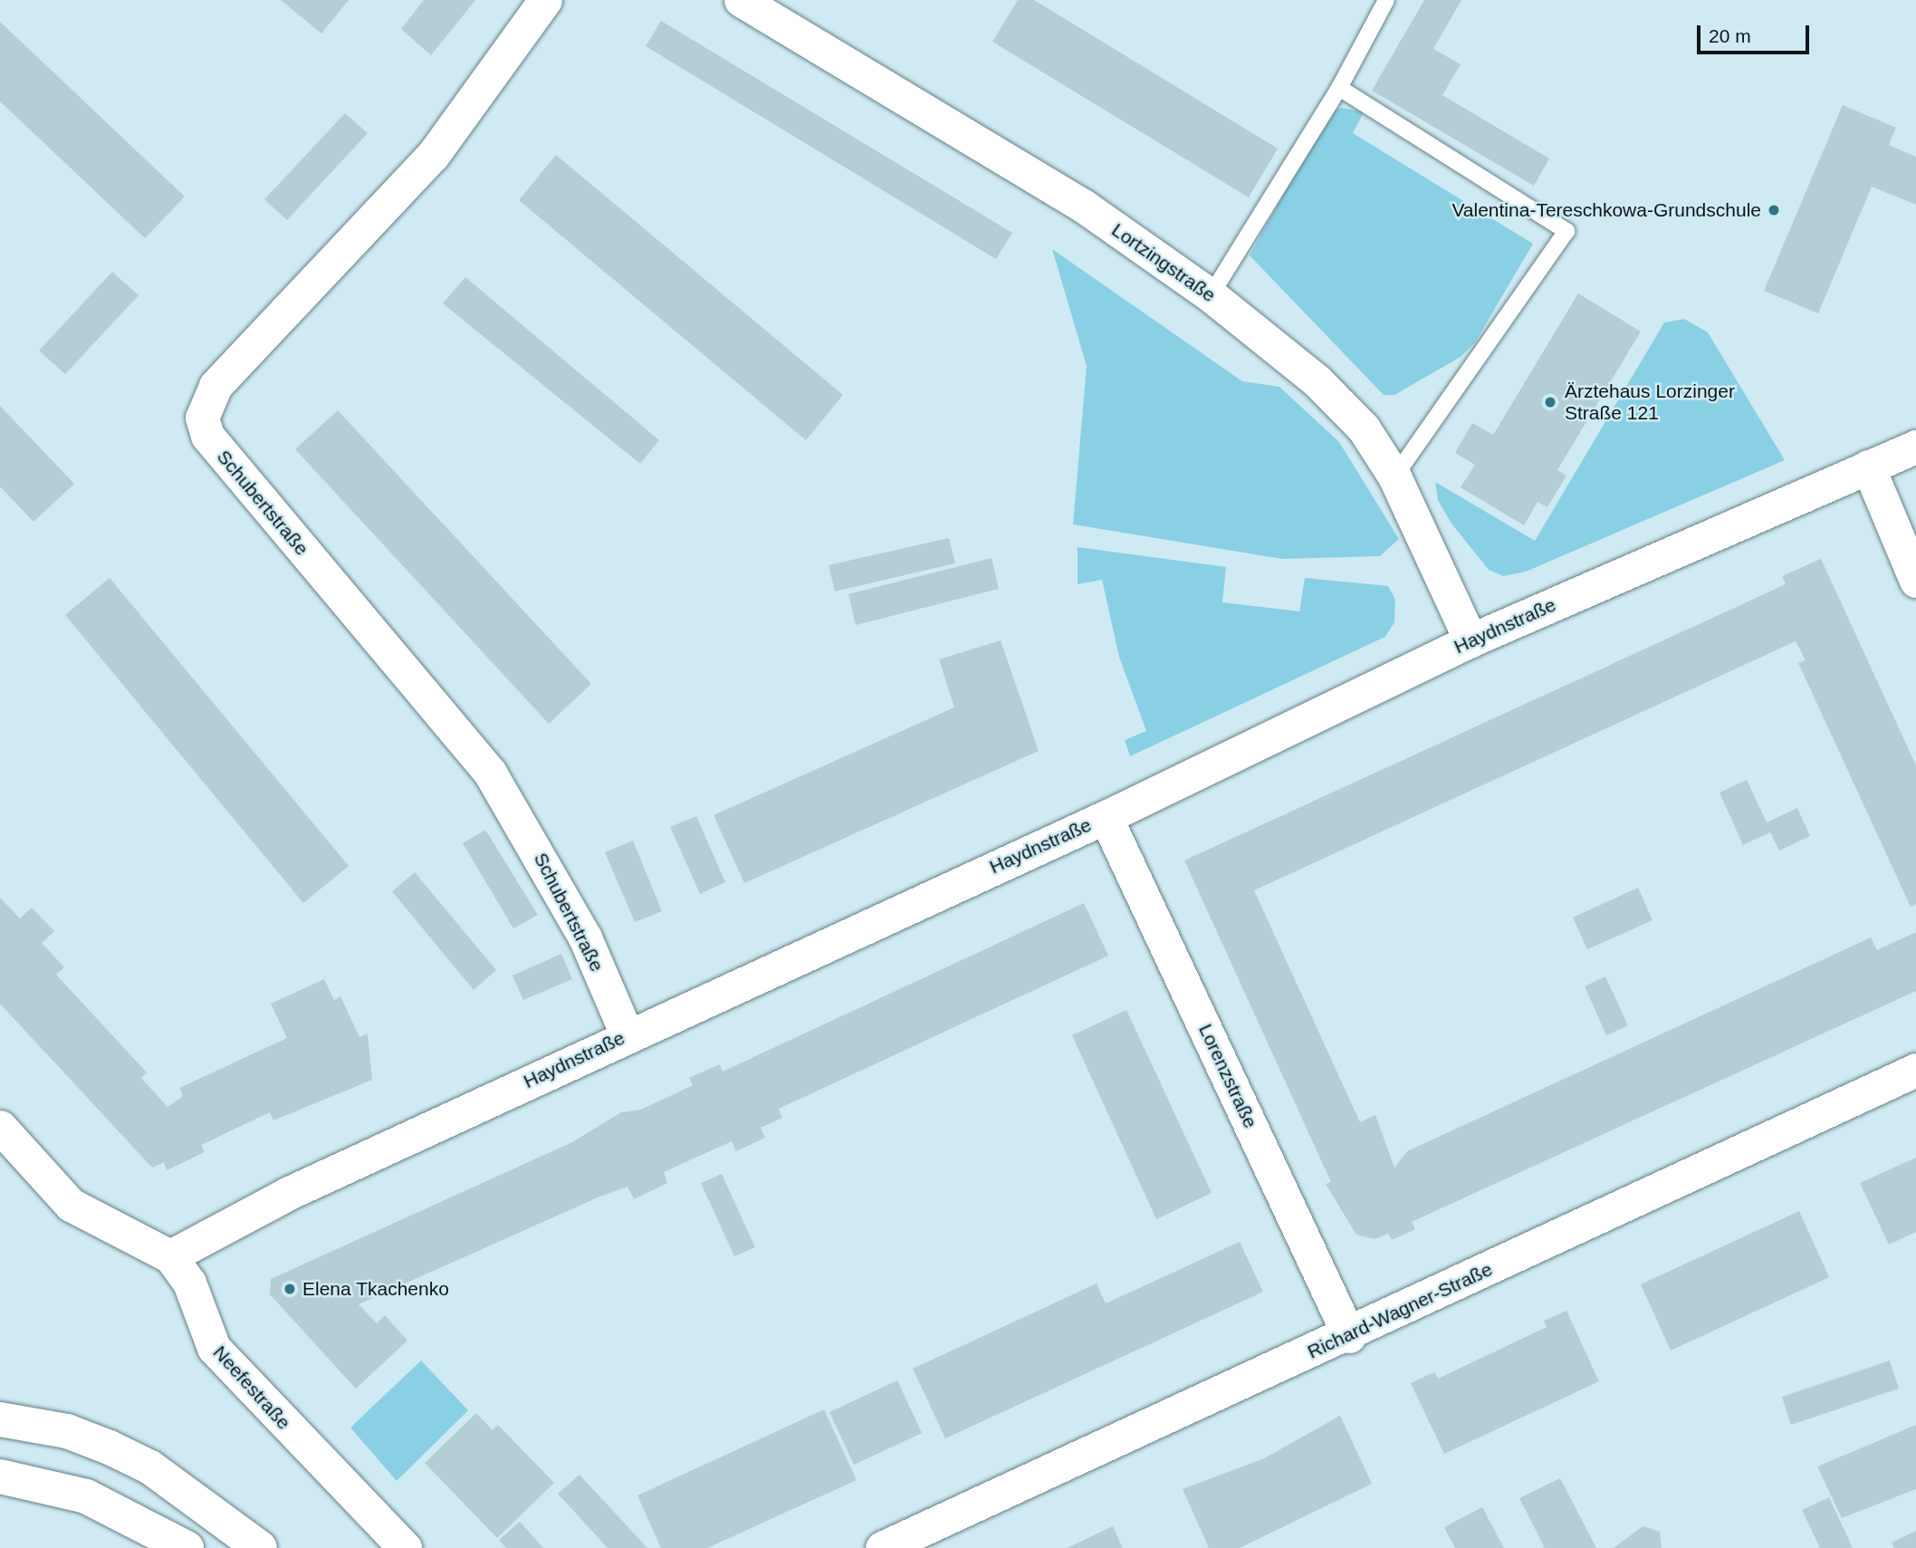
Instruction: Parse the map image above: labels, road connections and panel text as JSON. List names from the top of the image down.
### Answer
{
  "streets": {
    "street": [
      "Lortzingstraße",
      "Schubertstraße",
      "Haydnstraße",
      "Lorenzstraße",
      "Richard-Wagner-Straße",
      "Neefestraße"
    ]
  },
  "crossings": [
    ["Lortzingstraße", "Haydnstraße"],
    ["Schubertstraße", "Haydnstraße"],
    ["Haydnstraße", "Lorenzstraße"],
    ["Haydnstraße", "Neefestraße"],
    ["Lorenzstraße", "Richard-Wagner-Straße"]
  ],
  "places": ["Valentina-Tereschkowa-Grundschule", "Ärztehaus Lorzinger Straße 121", "Elena Tkachenko"],
  "scale_bar": "20 m"
}
